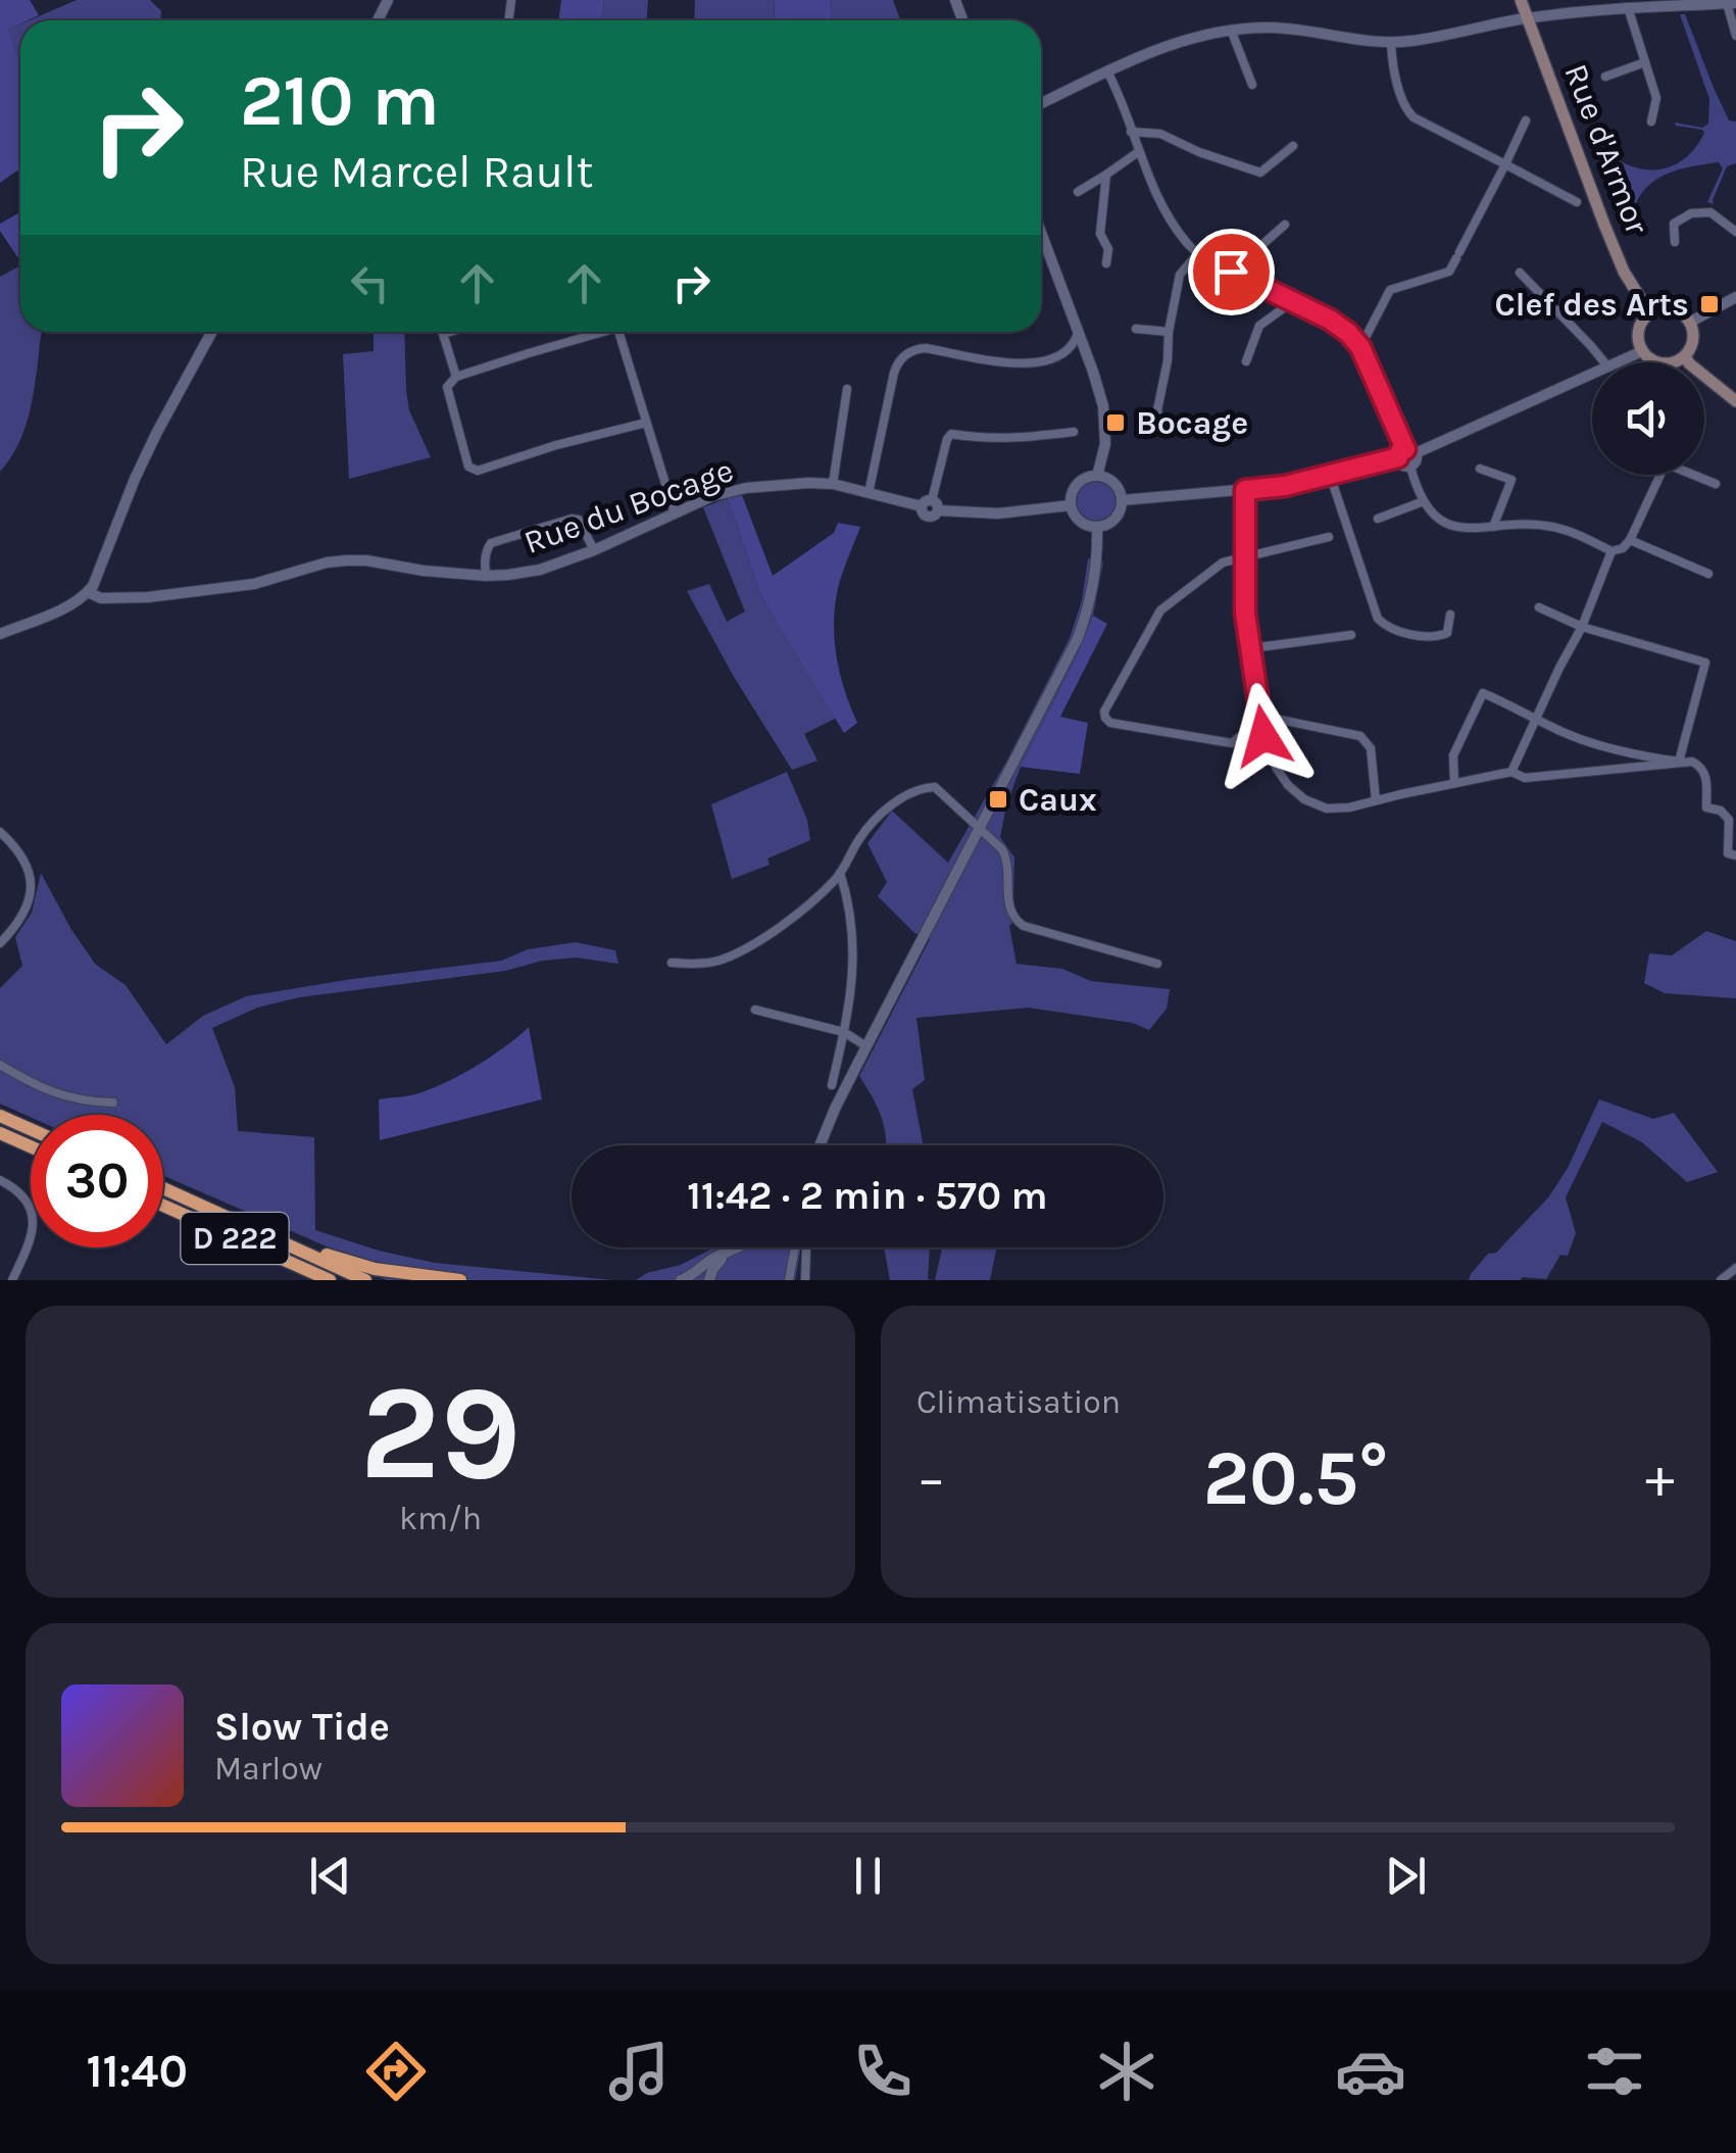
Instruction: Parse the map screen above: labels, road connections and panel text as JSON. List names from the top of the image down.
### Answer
{
  "streets": {
    "highway": ["D 222"],
    "main road": ["Rue d'Armor"],
    "street": ["Rue du Bocage"]
  },
  "places": {
    "transit": ["Clef des Arts", "Bocage", "Caux"]
  },
  "page": {
    "turn": ["210 m", "Rue Marcel Rault"],
    "limit": "30",
    "trip": "11:42 · 2 min · 570 m",
    "tile": [
      ["29", "km/h"],
      "Climatisation"
    ],
    "heat": ["−", "20.5°", "+"],
    "song": ["Slow Tide", "Marlow"],
    "tabs": "11:40"
  }
}
